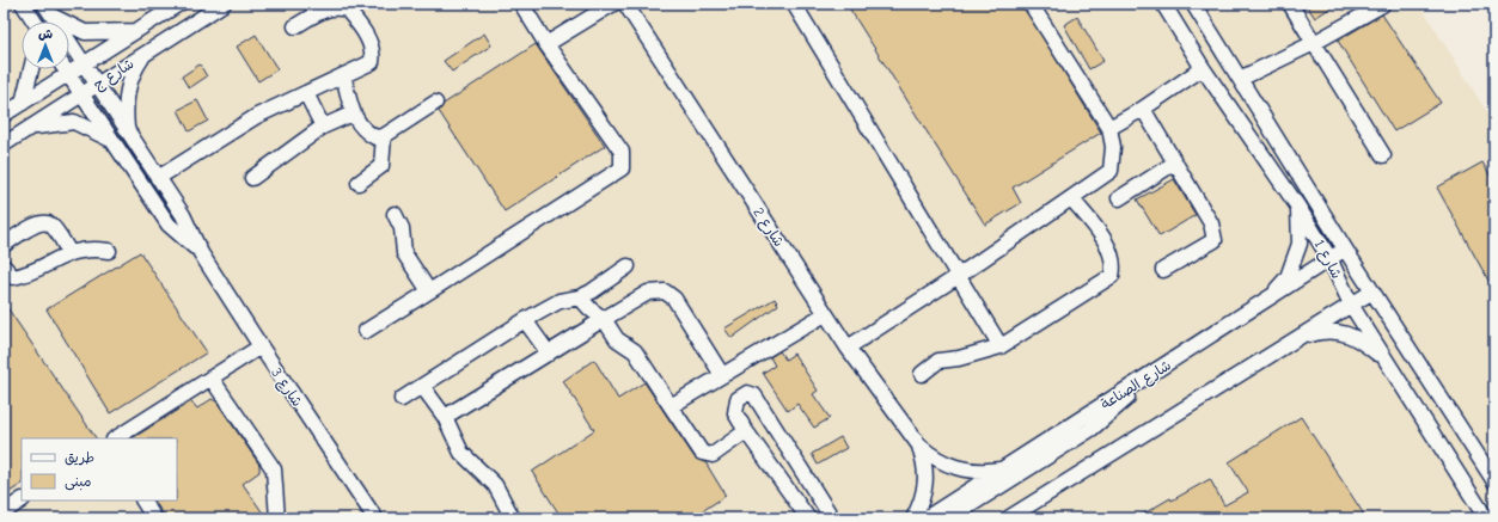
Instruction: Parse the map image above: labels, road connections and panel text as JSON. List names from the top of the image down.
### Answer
{
  "streets": {
    "street": [
      "شارع ج",
      "شارع 2",
      "شارع 1",
      "شارع الصناعة",
      "شارع 3"
    ]
  },
  "crossings": [
    ["شارع ج", "شارع 3"],
    ["شارع 2", "شارع الصناعة"],
    ["شارع 1", "شارع الصناعة"]
  ],
  "legend": ["طريق", "مبنى"],
  "north": "top"
}
